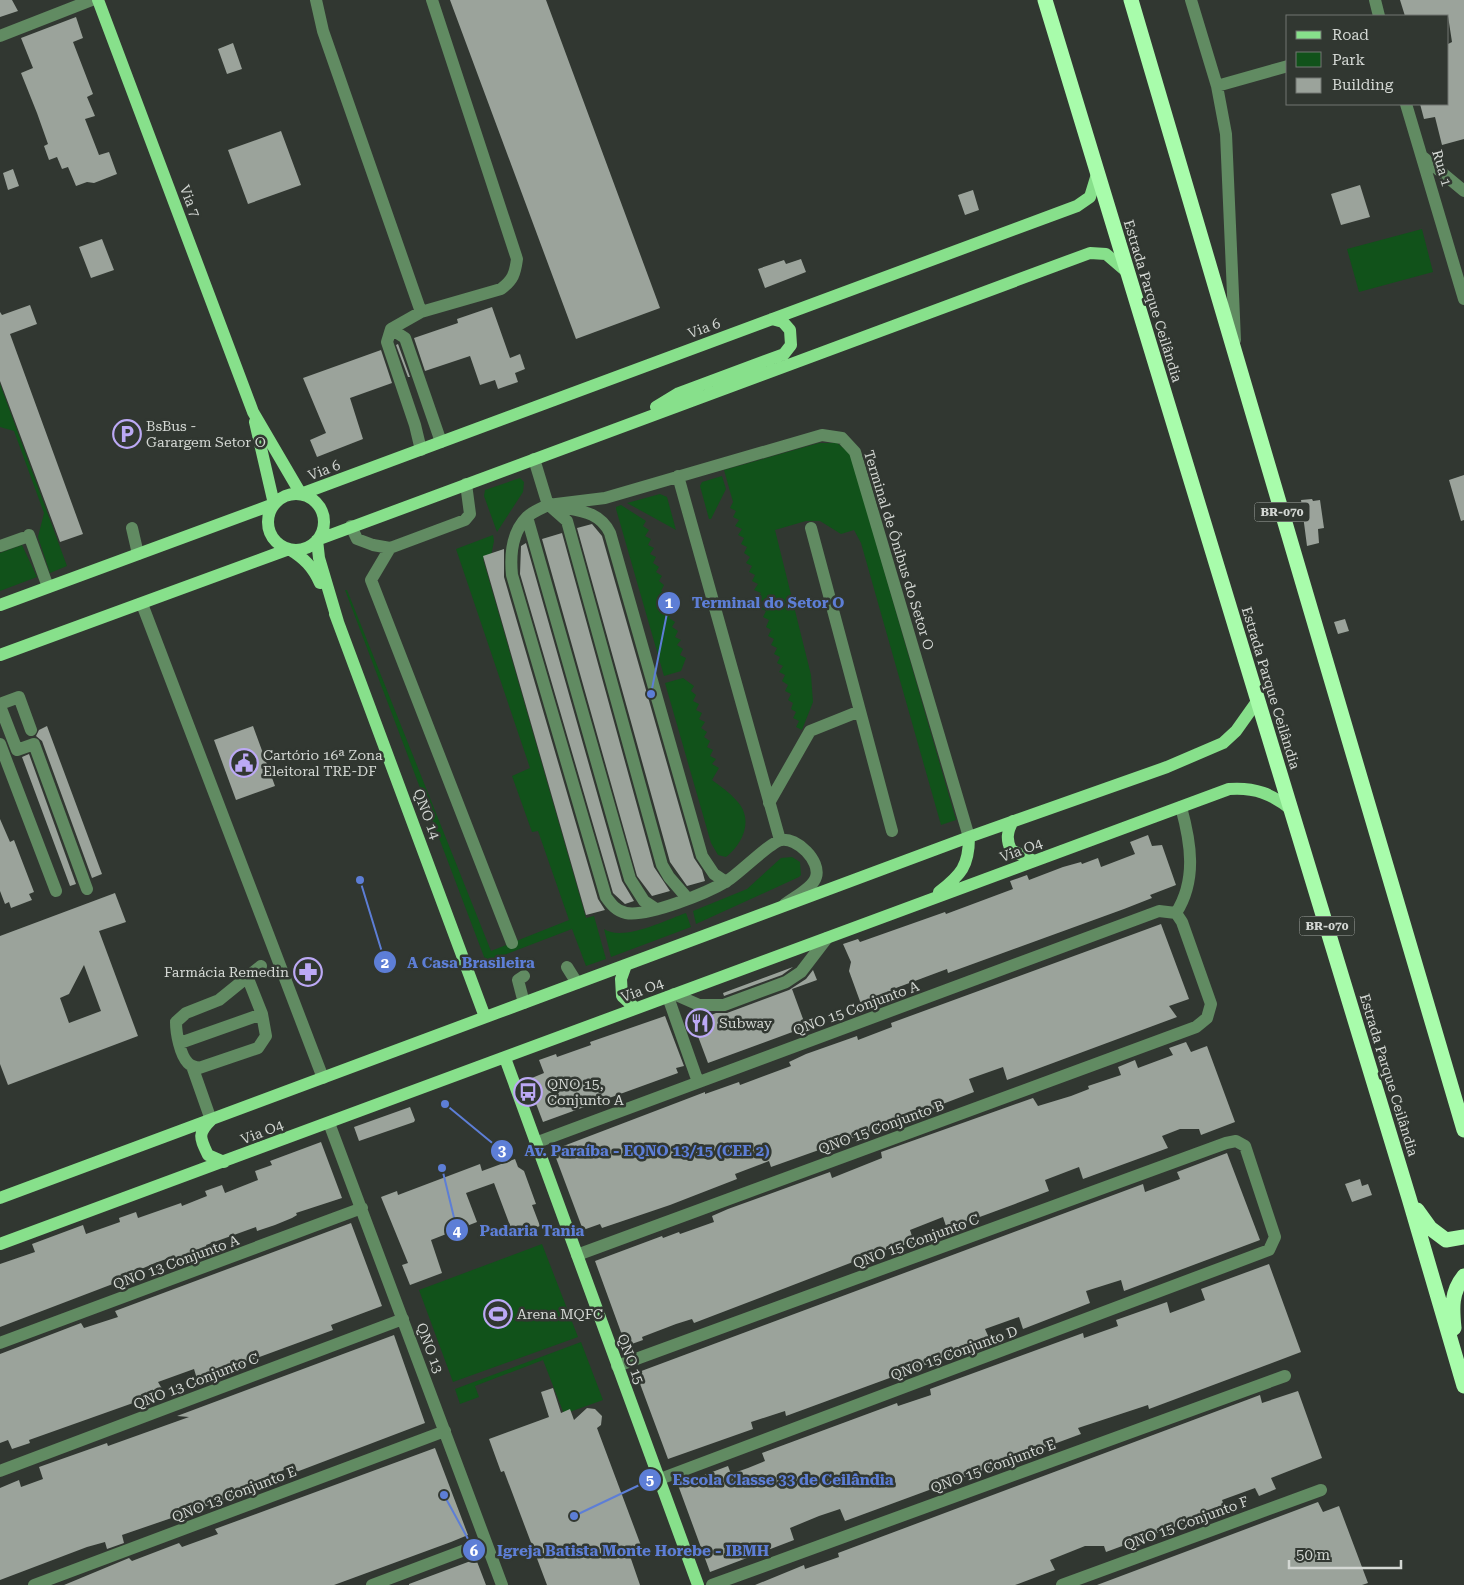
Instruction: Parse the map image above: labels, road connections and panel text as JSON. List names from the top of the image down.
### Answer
{
  "streets": {
    "highway": ["Estrada Parque Ceilândia", "BR-070"],
    "main road": [
      "Via 7",
      "Via 6",
      "QNO 14",
      "Via O4",
      "QNO 15"
    ],
    "street": [
      "Rua 1",
      "Terminal de Ônibus do Setor O",
      "QNO 15 Conjunto A",
      "QNO 15 Conjunto B",
      "QNO 15 Conjunto C",
      "QNO 13 Conjunto A",
      "QNO 13",
      "QNO 15 Conjunto D",
      "QNO 13 Conjunto C",
      "QNO 15 Conjunto E",
      "QNO 13 Conjunto E",
      "QNO 15 Conjunto F"
    ]
  },
  "crossings": [
    ["Via 7", "Via 6"],
    ["Via 7", "QNO 14"],
    ["Estrada Parque Ceilândia", "Via 6"],
    ["Estrada Parque Ceilândia", "Via O4"],
    ["Via 6", "QNO 14"],
    ["Terminal de Ônibus do Setor O", "Via O4"],
    ["QNO 14", "Via O4"],
    ["Via O4", "QNO 13"],
    ["Via O4", "QNO 15"],
    ["QNO 15 Conjunto A", "QNO 15 Conjunto B"],
    ["QNO 15 Conjunto A", "QNO 15"],
    ["QNO 15 Conjunto B", "QNO 15"],
    ["QNO 15 Conjunto C", "QNO 15 Conjunto D"],
    ["QNO 15 Conjunto C", "QNO 15"],
    ["QNO 13 Conjunto A", "QNO 13"],
    ["QNO 13", "QNO 13 Conjunto C"],
    ["QNO 13", "QNO 13 Conjunto E"],
    ["QNO 15 Conjunto D", "QNO 15"]
  ],
  "places": {
    "parking": ["BsBus - Garargem Setor O"],
    "other": [
      "Terminal do Setor O",
      "A Casa Brasileira",
      "Av. Paraíba - EQNO 13/15 (CEE 2)",
      "Padaria Tania",
      "Igreja Batista Monte Horebe - IBMH",
      "Escola Classe 33 de Ceilândia"
    ],
    "public building": ["Cartório 16ª Zona Eleitoral TRE-DF"],
    "pharmacy": ["Farmácia Remedin"],
    "restaurant": ["Subway"],
    "bus stop": ["QNO 15, Conjunto A"],
    "sports": ["Arena MQFC"]
  },
  "legend": ["Road", "Park", "Building"],
  "scale_bar": "50 m"
}
